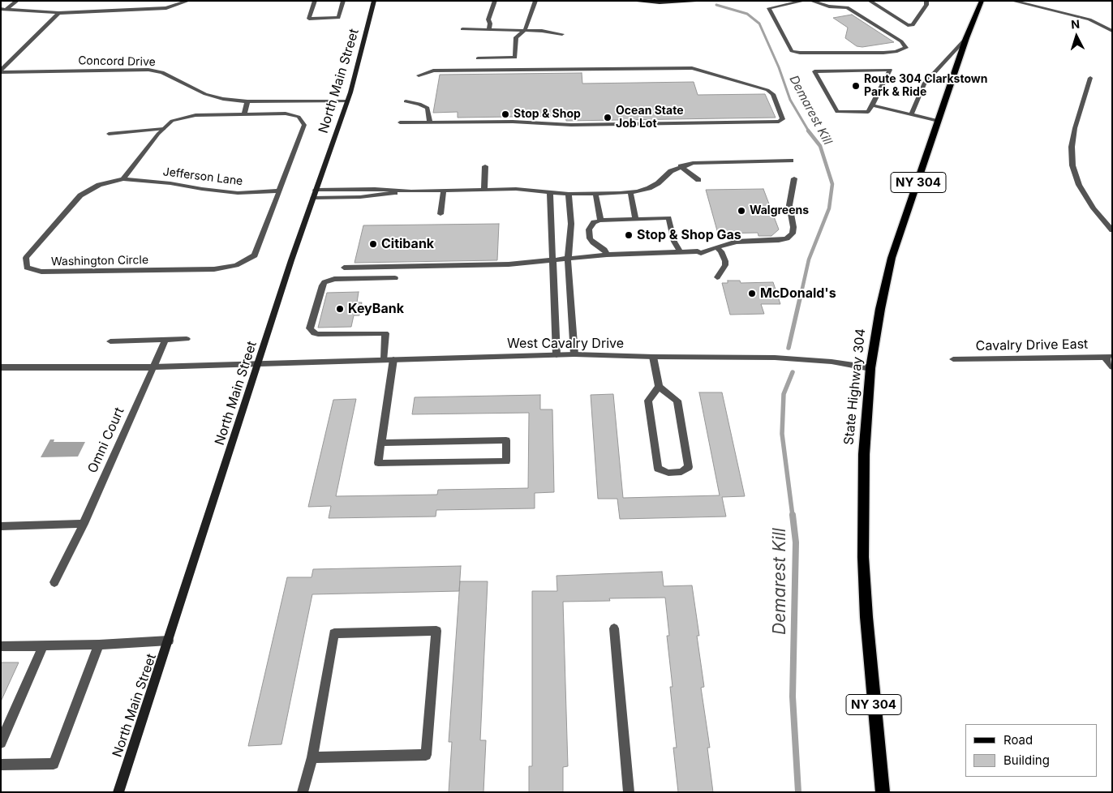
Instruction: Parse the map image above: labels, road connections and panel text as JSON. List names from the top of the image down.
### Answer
{
  "streets": {
    "main road": ["NY 304", "State Highway 304"],
    "street": [
      "Concord Drive",
      "North Main Street",
      "Jefferson Lane",
      "Washington Circle",
      "West Cavalry Drive",
      "Cavalry Drive East",
      "Omni Court"
    ]
  },
  "crossings": [
    ["Concord Drive", "North Main Street"],
    ["North Main Street", "West Cavalry Drive"],
    ["Jefferson Lane", "Washington Circle"],
    ["West Cavalry Drive", "State Highway 304"]
  ],
  "water": ["Demarest Kill"],
  "places": [
    "Route 304 Clarkstown Park & Ride",
    "Stop & Shop",
    "Ocean State Job Lot",
    "Walgreens",
    "Stop & Shop Gas",
    "Citibank",
    "McDonald's",
    "KeyBank"
  ],
  "legend": ["Road", "Building"],
  "north": "top"
}
